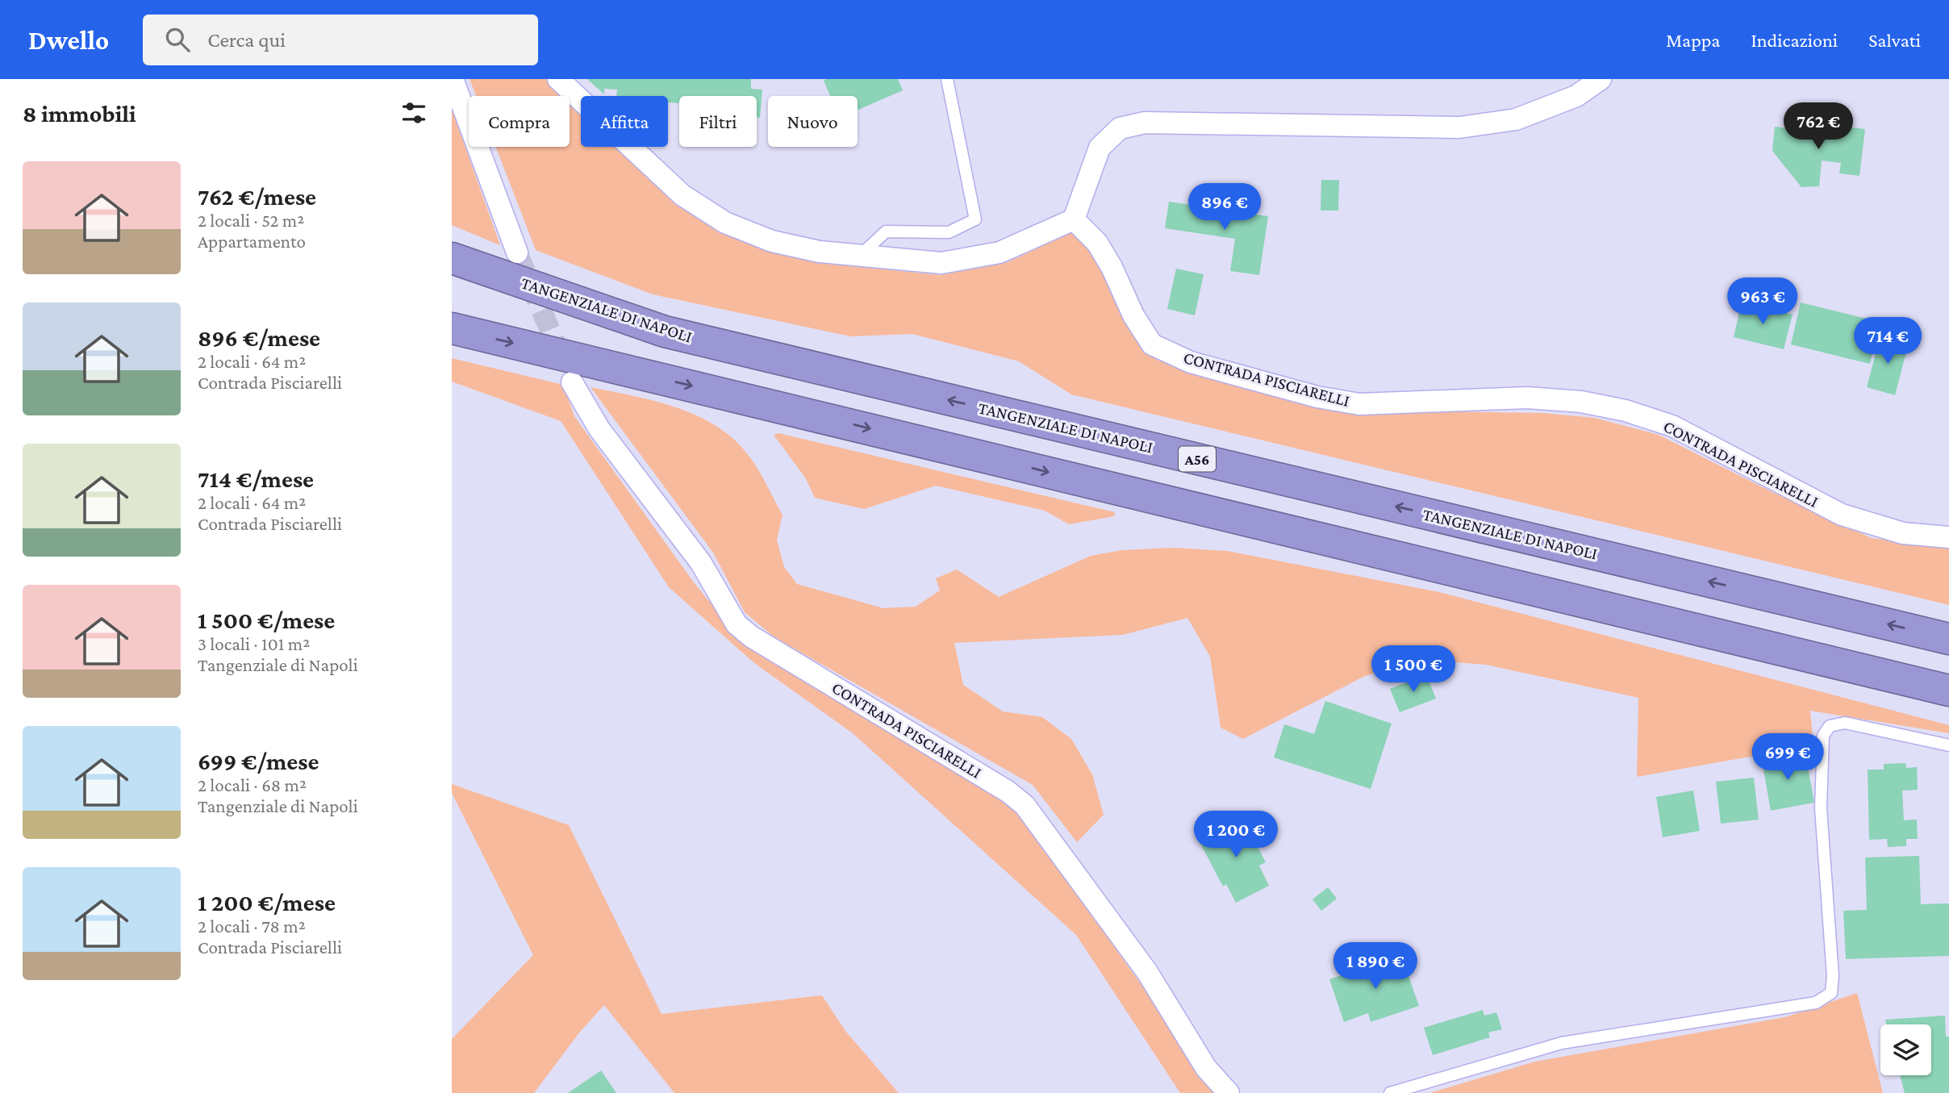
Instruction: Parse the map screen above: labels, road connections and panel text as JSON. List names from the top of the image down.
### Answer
{
  "streets": {
    "highway": ["TANGENZIALE DI NAPOLI", "A56"],
    "street": ["CONTRADA PISCIARELLI"]
  },
  "page": {
    "header": "Dwello",
    "search": "Cerca qui",
    "nav": ["Mappa", "Indicazioni", "Salvati"],
    "heading": "8 immobili",
    "chip": [
      "Compra",
      "Affitta",
      "Filtri",
      "Nuovo"
    ],
    "price": [
      "762 €",
      "896 €",
      "963 €",
      "714 €",
      "1 500 €",
      "699 €",
      "1 200 €",
      "1 890 €"
    ],
    "list": [
      {
        "name": "762 €/mese",
        "note": "2 locali · 52 m² · Appartamento"
      },
      {
        "name": "896 €/mese",
        "note": "2 locali · 64 m² · Contrada Pisciarelli"
      },
      {
        "name": "714 €/mese",
        "note": "2 locali · 64 m² · Contrada Pisciarelli"
      },
      {
        "name": "1 500 €/mese",
        "note": "3 locali · 101 m² · Tangenziale di Napoli"
      },
      {
        "name": "699 €/mese",
        "note": "2 locali · 68 m² · Tangenziale di Napoli"
      },
      {
        "name": "1 200 €/mese",
        "note": "2 locali · 78 m² · Contrada Pisciarelli"
      }
    ]
  }
}
